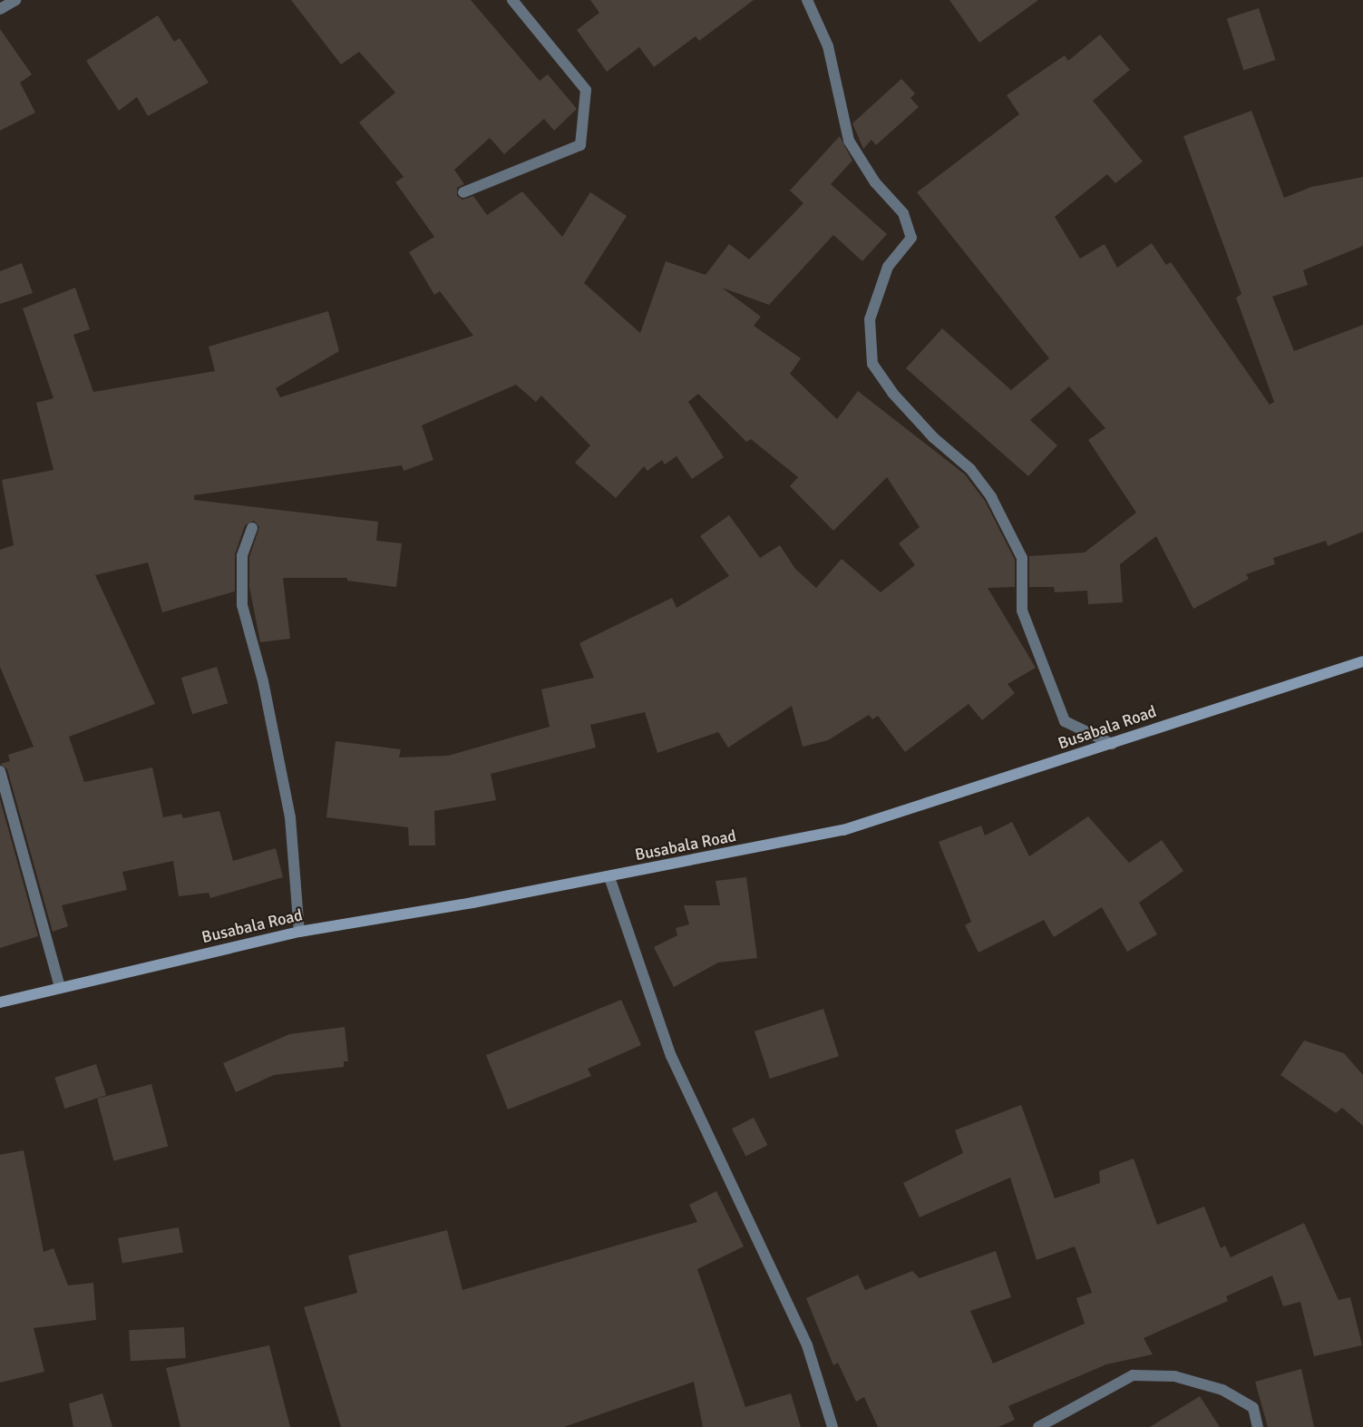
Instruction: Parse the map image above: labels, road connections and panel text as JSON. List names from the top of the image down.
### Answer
{
  "streets": {
    "street": ["Busabala Road"]
  }
}
